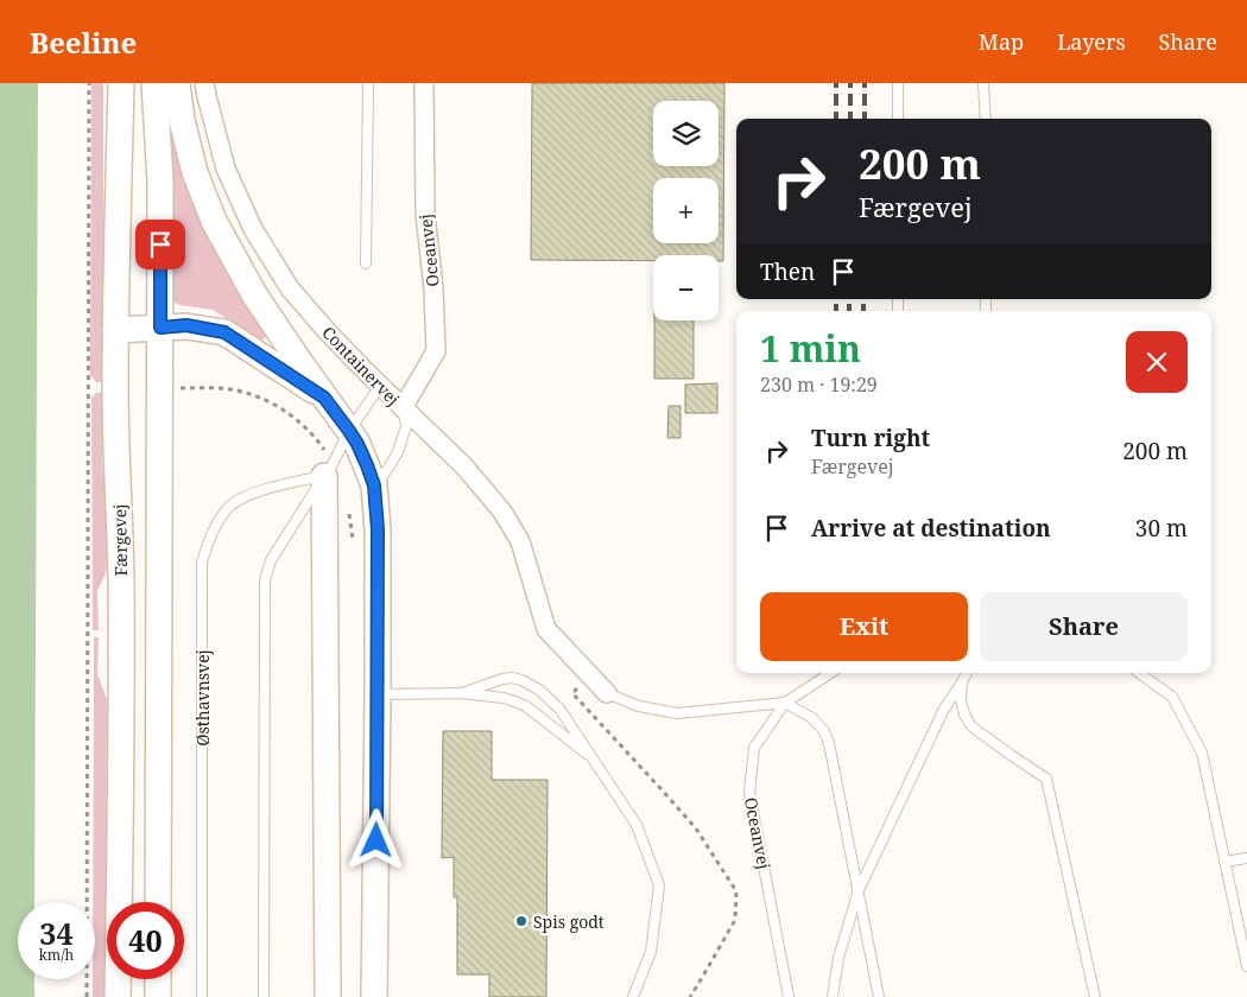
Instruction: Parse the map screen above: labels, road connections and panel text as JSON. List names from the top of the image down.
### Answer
{
  "streets": {
    "street": ["Oceanvej", "Containervej", "Færgevej"],
    "lane": ["Østhavnsvej"]
  },
  "crossings": [
    ["Oceanvej", "Containervej"]
  ],
  "places": ["Spis godt"],
  "page": {
    "header": "Beeline",
    "nav": ["Map", "Layers", "Share"],
    "map_buttons": ["+", "−"],
    "turn": ["200 m", "Færgevej"],
    "then": "Then",
    "heading": ["1 min", "230 m · 19:29"],
    "list": [
      {
        "name": "Turn right",
        "note": "Færgevej",
        "value": "200 m"
      },
      {
        "name": "Arrive at destination",
        "value": "30 m"
      }
    ],
    "buttons": ["Exit", "Share"],
    "speed": "34 km/h",
    "limit": "40"
  }
}
